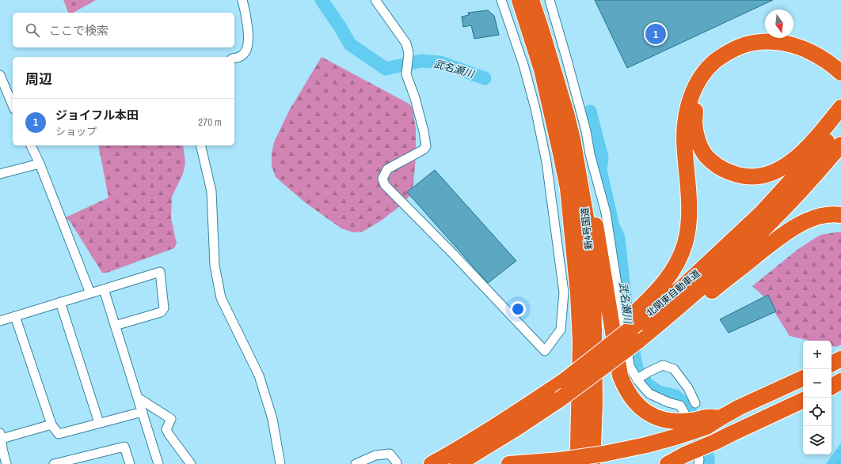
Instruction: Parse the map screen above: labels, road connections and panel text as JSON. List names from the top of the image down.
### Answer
{
  "streets": {
    "highway": ["新4号国道", "北関東自動車道"]
  },
  "water": ["武名瀬川"],
  "north": "bottom",
  "page": {
    "search": "ここで検索",
    "pins": "1",
    "heading": "周辺",
    "list": [
      {
        "mark": "1",
        "name": "ジョイフル本田",
        "note": "ショップ",
        "value": "270 m"
      }
    ],
    "map_buttons": ["+", "−"]
  }
}
